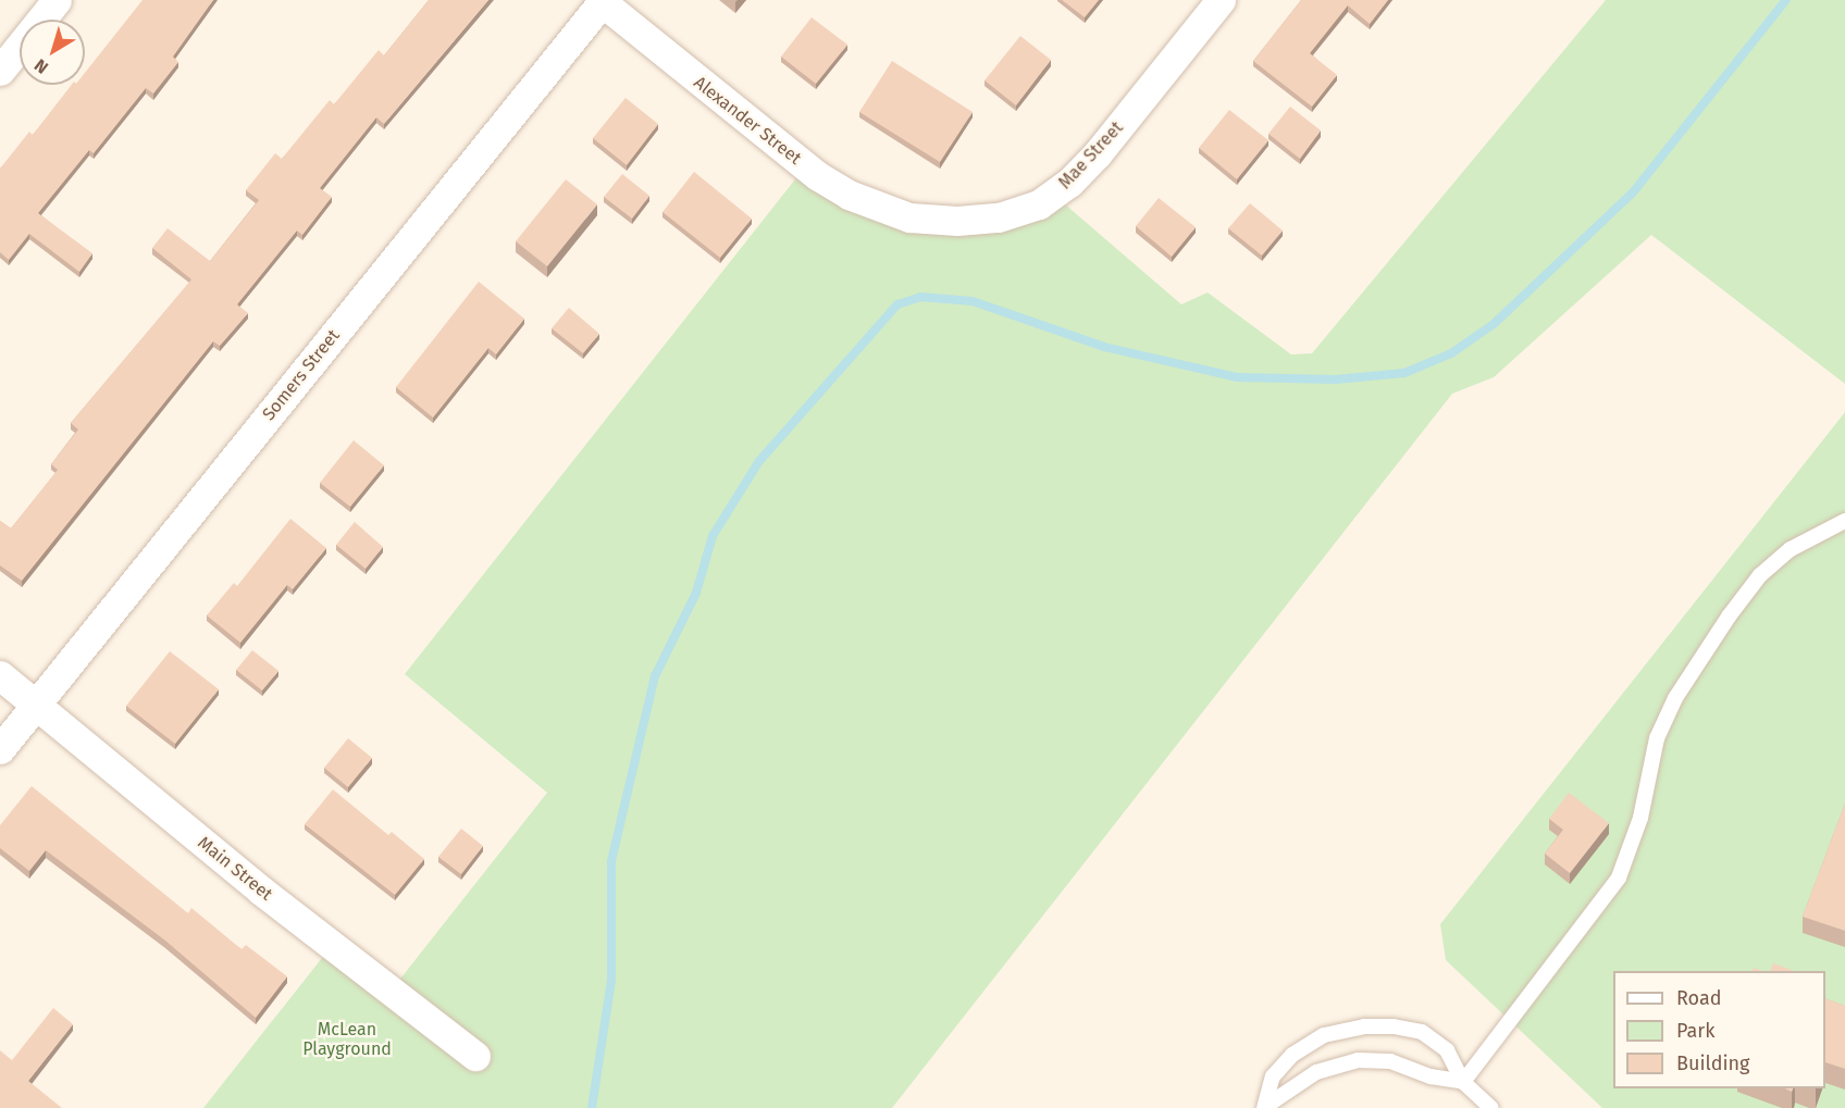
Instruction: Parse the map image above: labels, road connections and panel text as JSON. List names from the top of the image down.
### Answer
{
  "streets": {
    "street": [
      "Alexander Street",
      "Mae Street",
      "Somers Street",
      "Main Street"
    ]
  },
  "crossings": [
    ["Alexander Street", "Mae Street"],
    ["Alexander Street", "Somers Street"],
    ["Somers Street", "Main Street"]
  ],
  "parks": ["McLean Playground"],
  "legend": ["Road", "Park", "Building"],
  "north": "bottom left"
}
